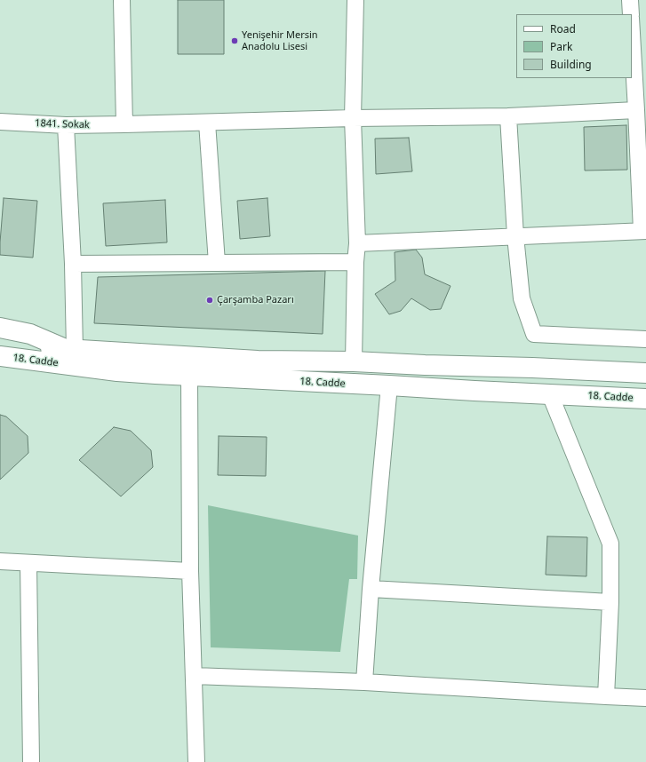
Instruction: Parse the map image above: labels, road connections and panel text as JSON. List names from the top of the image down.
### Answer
{
  "streets": {
    "street": ["1841. Sokak", "18. Cadde"]
  },
  "places": ["Yenişehir Mersin Anadolu Lisesi", "Çarşamba Pazarı"],
  "legend": ["Road", "Park", "Building"]
}
